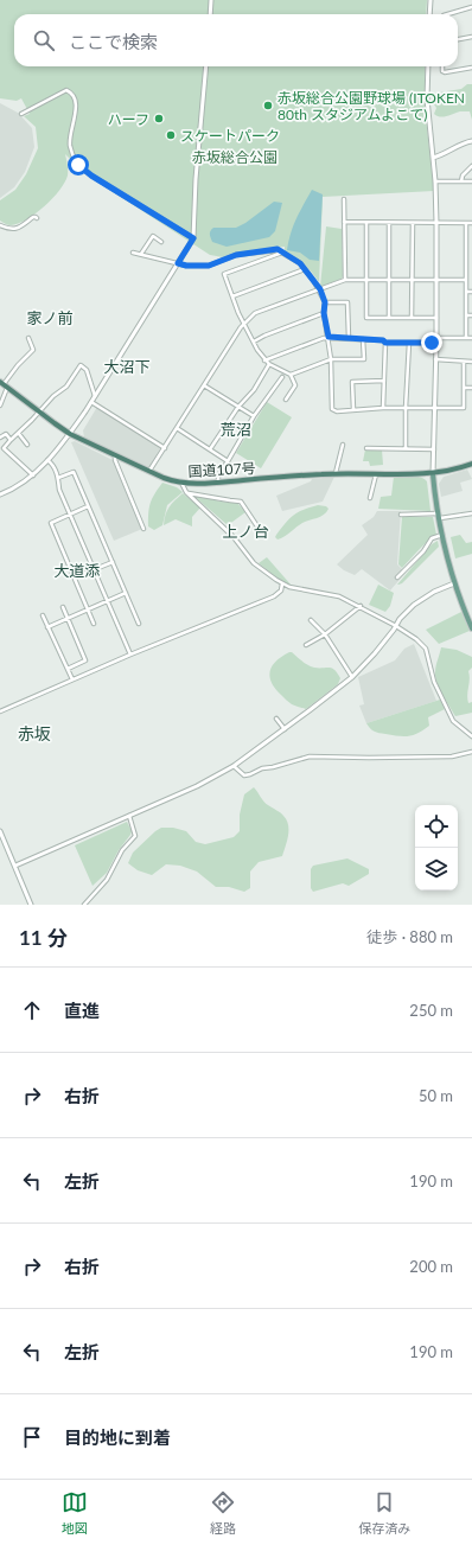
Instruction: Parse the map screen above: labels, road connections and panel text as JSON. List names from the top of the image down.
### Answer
{
  "streets": {
    "highway": ["国道107号"]
  },
  "districts": [
    "家ノ前",
    "大沼下",
    "荒沼",
    "上ノ台",
    "大道添",
    "赤坂"
  ],
  "parks": ["赤坂総合公園"],
  "places": ["赤坂総合公園野球場 (ITOKEN 80th スタジアムよこて)", "ハーフ", "スケートパーク"],
  "page": {
    "search": "ここで検索",
    "heading": ["11 分", "徒歩 · 880 m"],
    "list": [
      ["直進", "250 m"],
      ["右折", "50 m"],
      ["左折", "190 m"],
      ["右折", "200 m"],
      ["左折", "190 m"],
      "目的地に到着"
    ],
    "nav": ["地図", "経路", "保存済み"]
  }
}
